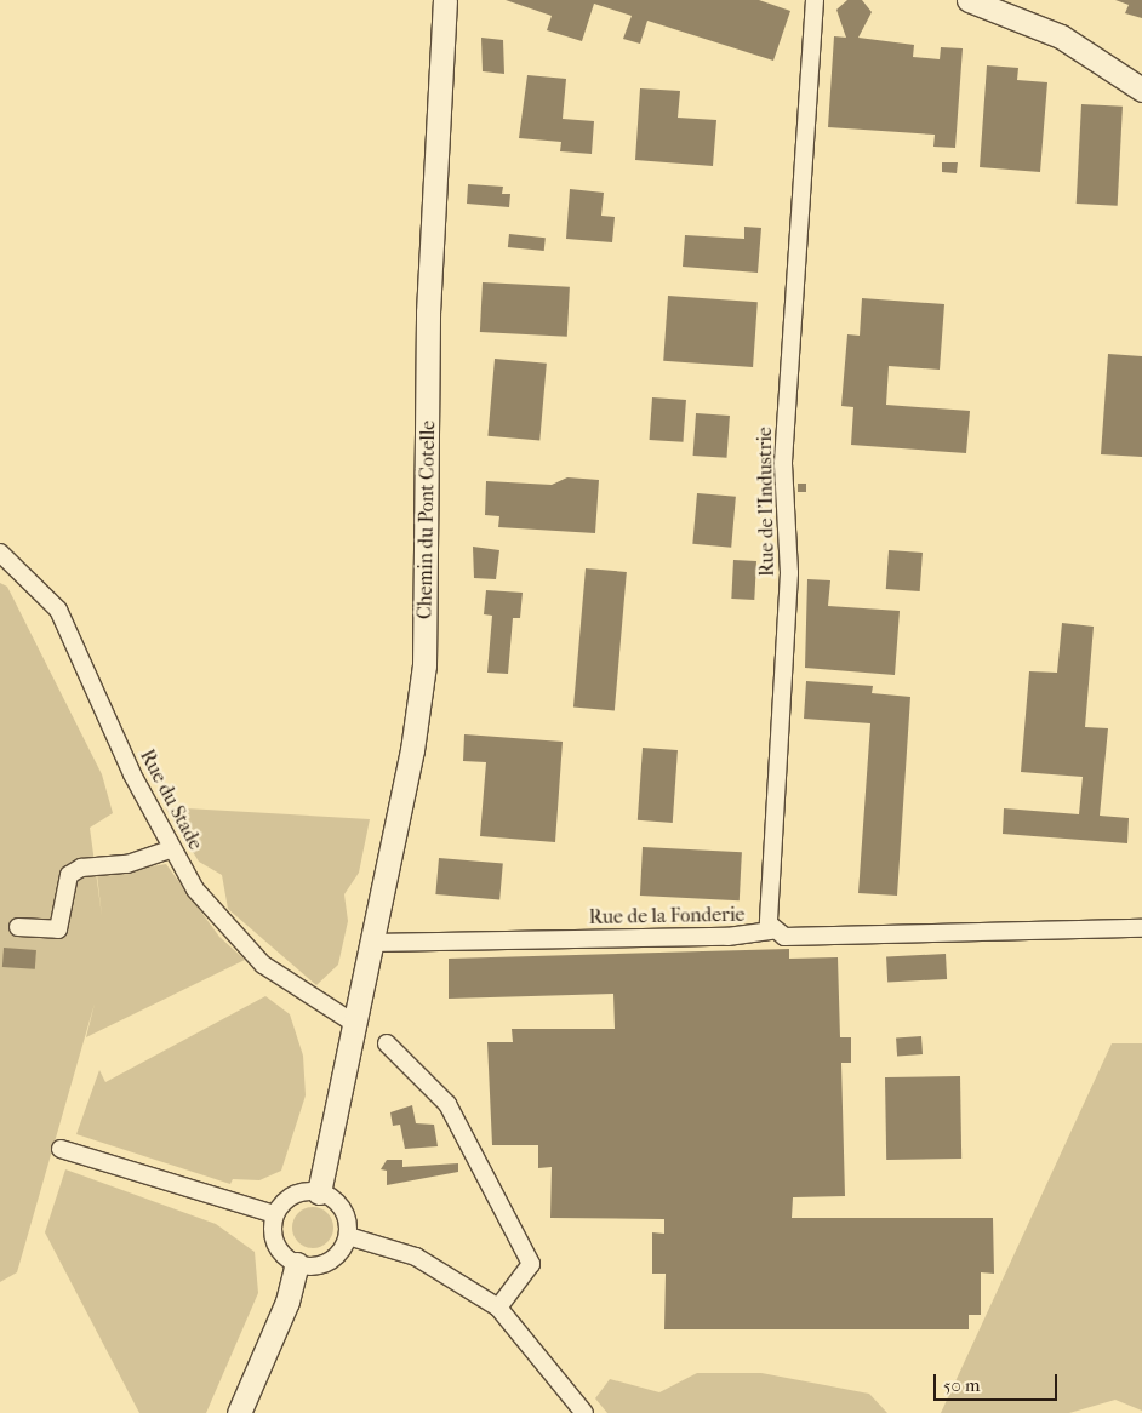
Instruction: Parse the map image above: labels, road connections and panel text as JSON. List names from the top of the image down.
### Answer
{
  "streets": {
    "street": [
      "Rue de l'Industrie",
      "Chemin du Pont Cotelle",
      "Rue du Stade",
      "Rue de la Fonderie"
    ]
  },
  "crossings": [
    ["Rue de l'Industrie", "Rue de la Fonderie"],
    ["Chemin du Pont Cotelle", "Rue du Stade"],
    ["Chemin du Pont Cotelle", "Rue de la Fonderie"]
  ],
  "scale_bar": "50 m"
}
